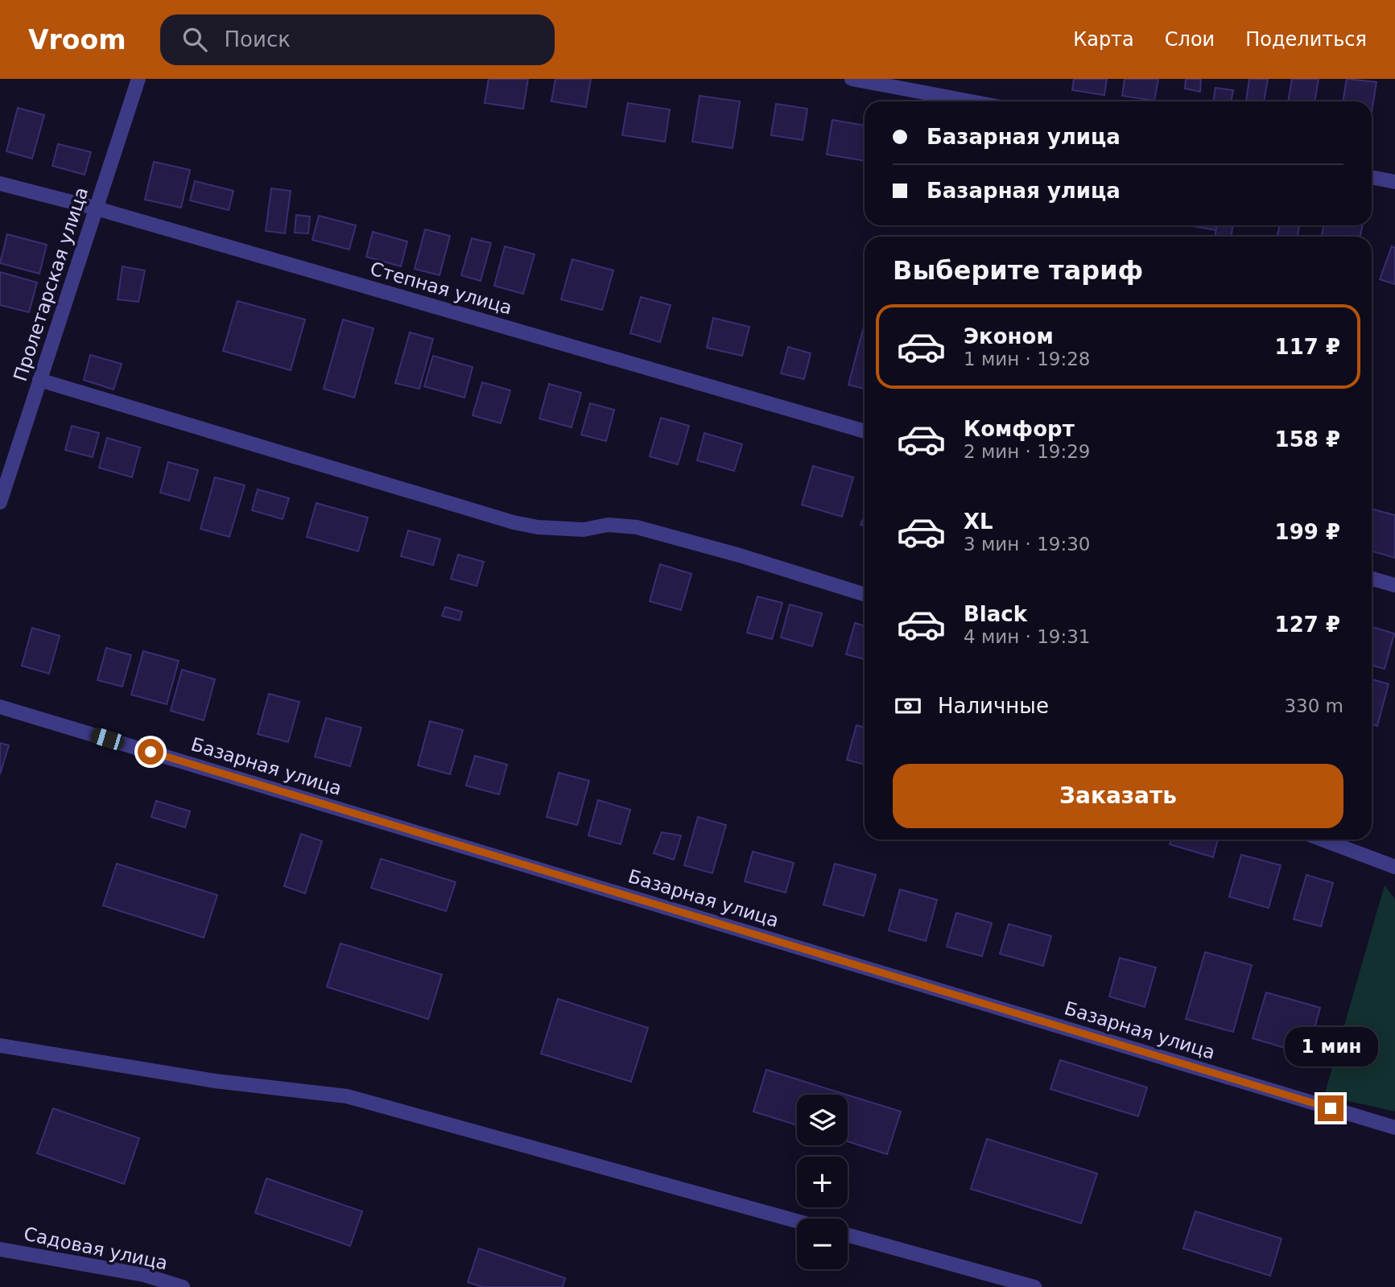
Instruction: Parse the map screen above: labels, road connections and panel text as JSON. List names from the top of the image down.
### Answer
{
  "streets": {
    "street": [
      "Пролетарская улица",
      "Степная улица",
      "Базарная улица",
      "Садовая улица"
    ]
  },
  "crossings": [
    ["Пролетарская улица", "Степная улица"]
  ],
  "page": {
    "header": "Vroom",
    "search": "Поиск",
    "nav": ["Карта", "Слои", "Поделиться"],
    "banner": ["Базарная улица", "Базарная улица"],
    "heading": "Выберите тариф",
    "list": [
      {
        "name": "Эконом",
        "note": "1 мин · 19:28",
        "value": "117 ₽"
      },
      {
        "name": "Комфорт",
        "note": "2 мин · 19:29",
        "value": "158 ₽"
      },
      {
        "name": "XL",
        "note": "3 мин · 19:30",
        "value": "199 ₽"
      },
      {
        "name": "Black",
        "note": "4 мин · 19:31",
        "value": "127 ₽"
      }
    ],
    "pay": ["Наличные", "330 m"],
    "buttons": "Заказать",
    "bubble": "1 мин",
    "map_buttons": ["+", "−"]
  }
}
